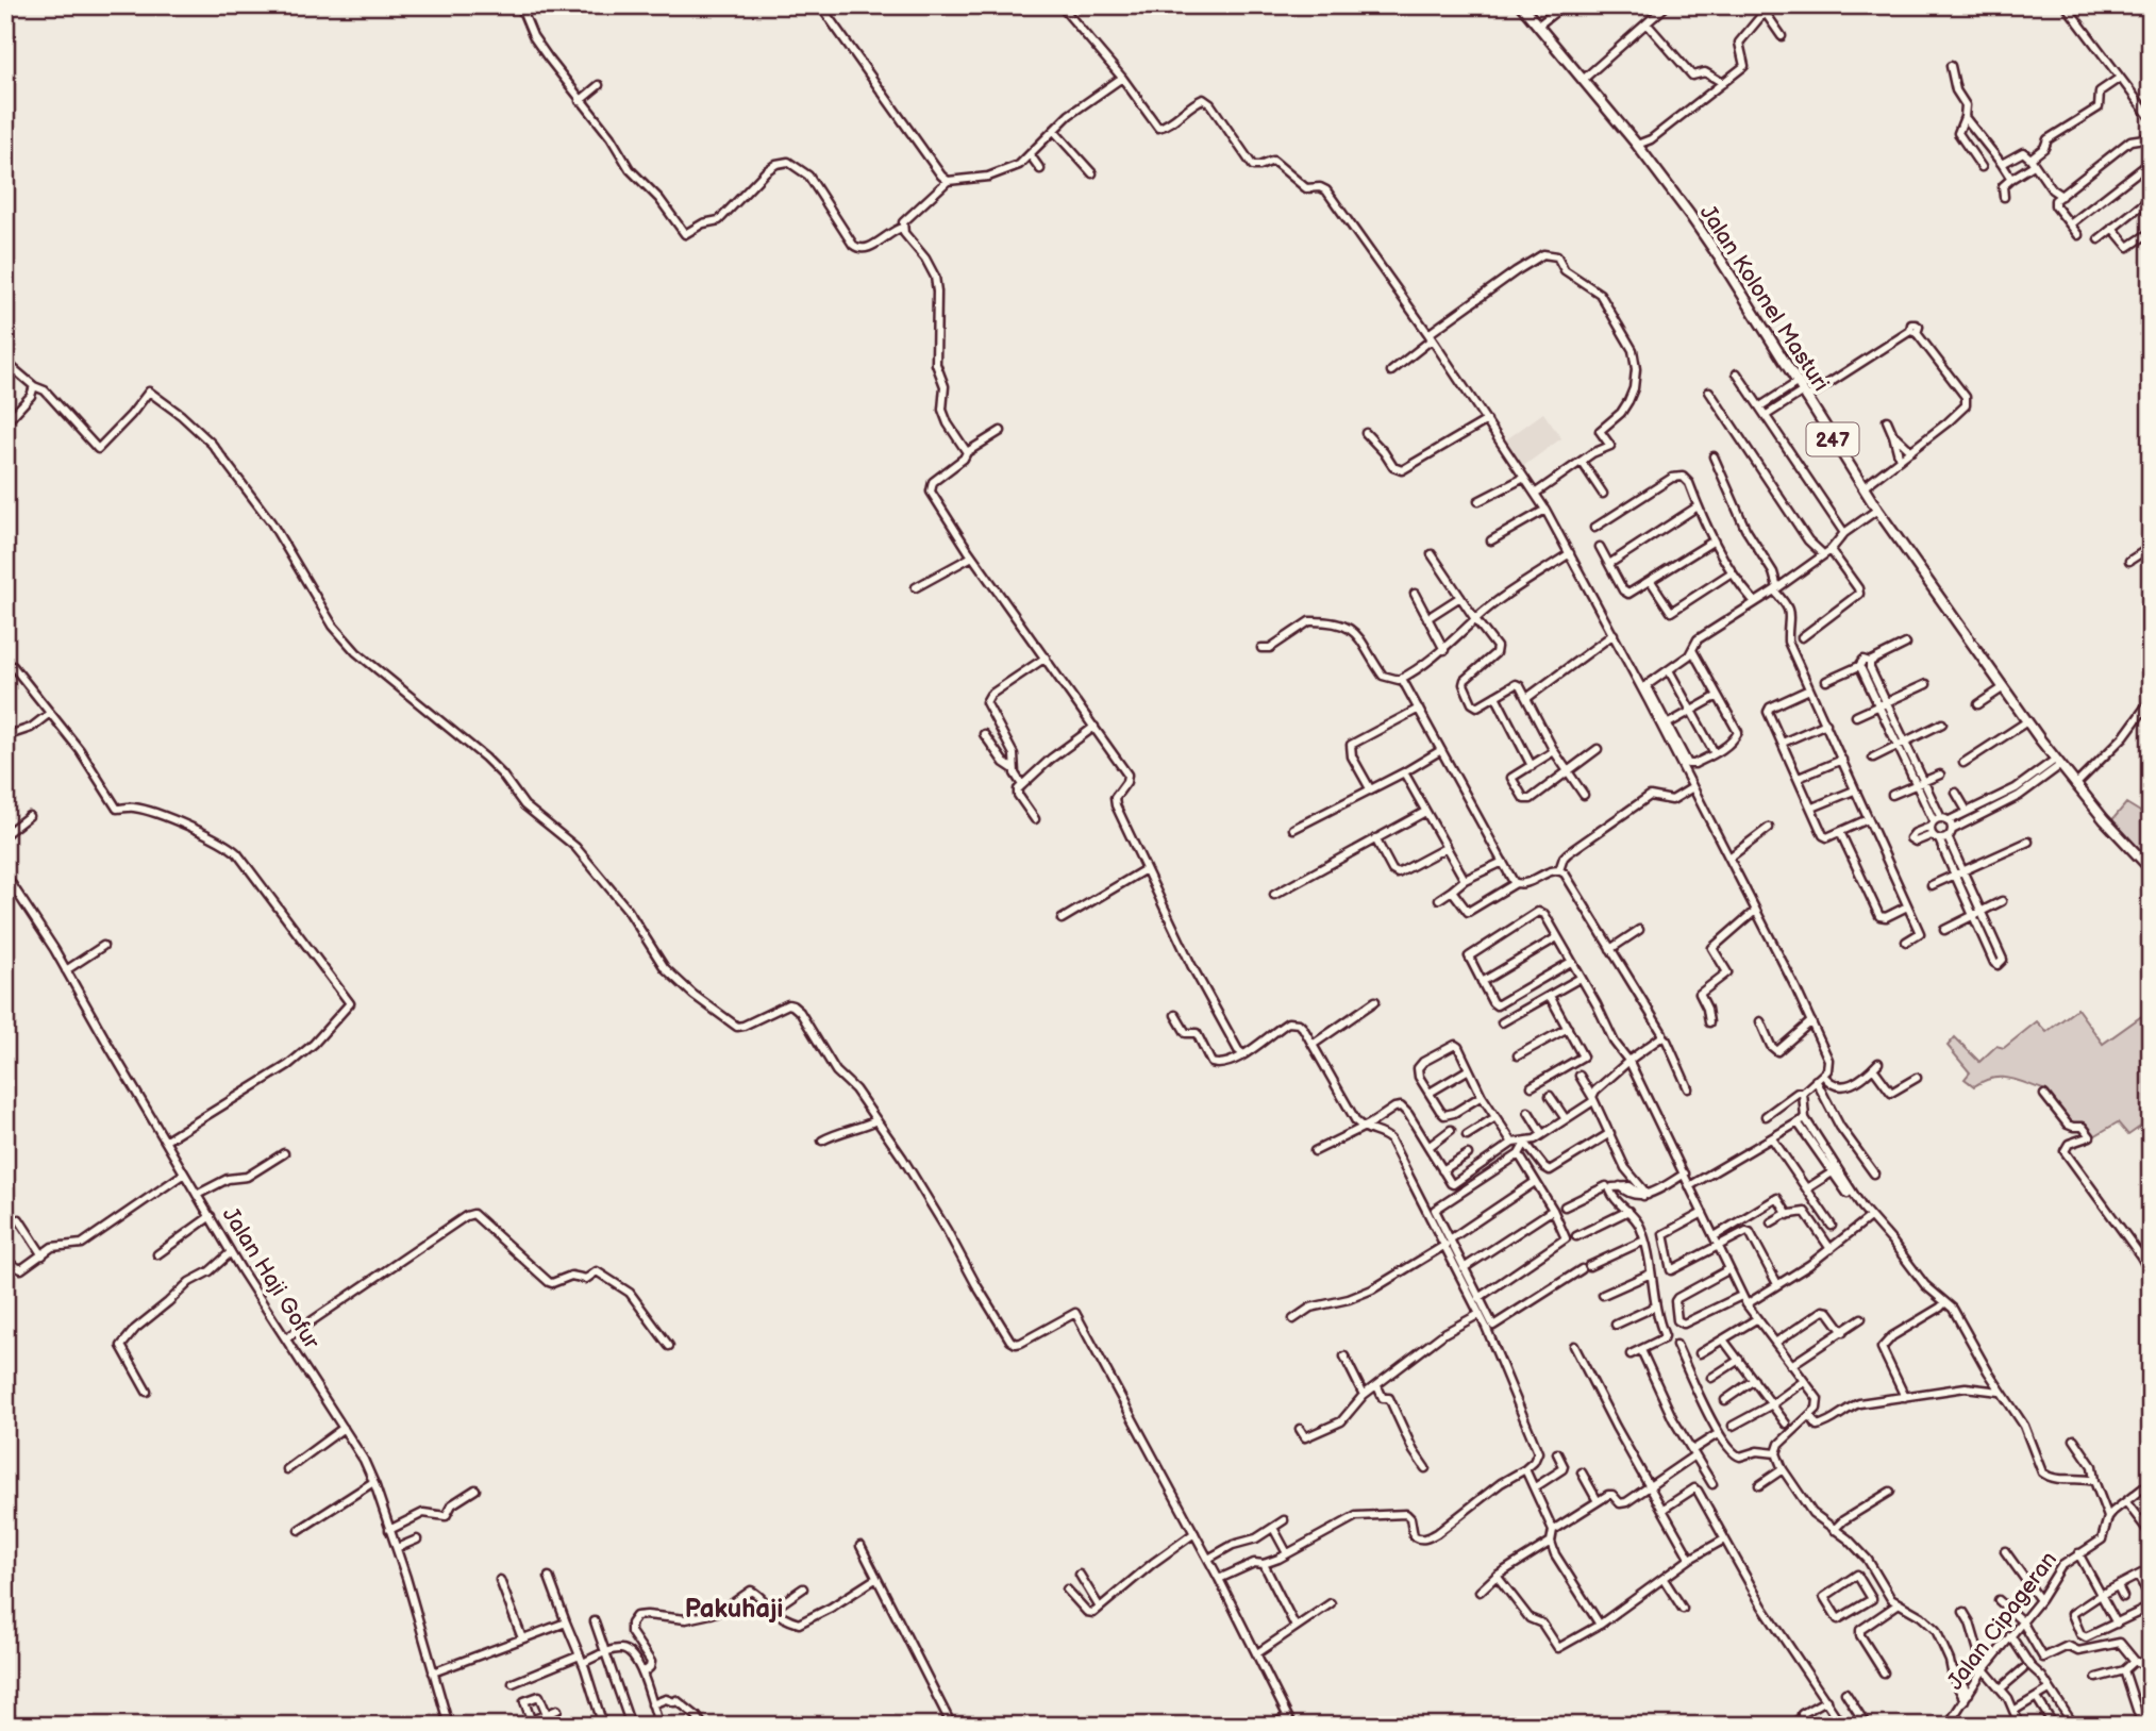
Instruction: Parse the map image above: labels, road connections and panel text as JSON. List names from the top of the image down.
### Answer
{
  "streets": {
    "main road": ["Jalan Kolonel Masturi", "247"],
    "street": ["Jalan Haji Gofur", "Jalan Cipageran"]
  },
  "districts": ["Pakuhaji"]
}
